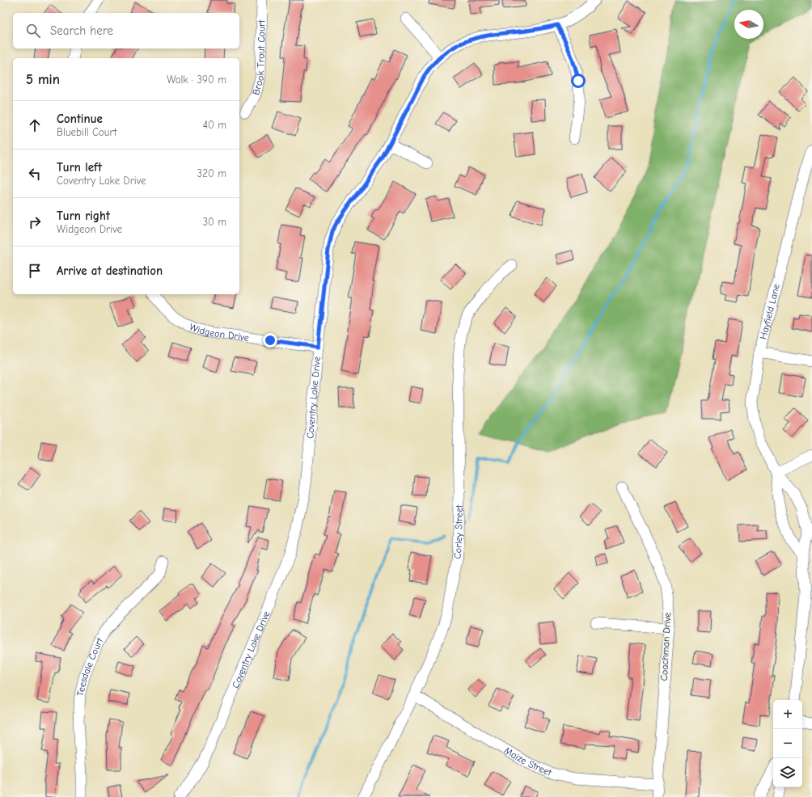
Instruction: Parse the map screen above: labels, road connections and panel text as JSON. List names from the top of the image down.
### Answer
{
  "streets": {
    "street": [
      "Brook Trout Court",
      "Hayfield Lane",
      "Widgeon Drive",
      "Coventry Lake Drive",
      "Corley Street",
      "Coachman Drive",
      "Teesdale Court",
      "Maize Street"
    ]
  },
  "crossings": [
    ["Widgeon Drive", "Coventry Lake Drive"],
    ["Corley Street", "Maize Street"],
    ["Coachman Drive", "Maize Street"]
  ],
  "north": "left",
  "page": {
    "search": "Search here",
    "heading": ["5 min", "Walk · 390 m"],
    "list": [
      ["Continue", "Bluebill Court", "40 m"],
      ["Turn left", "Coventry Lake Drive", "320 m"],
      ["Turn right", "Widgeon Drive", "30 m"],
      "Arrive at destination"
    ],
    "map_buttons": ["+", "−"]
  }
}
